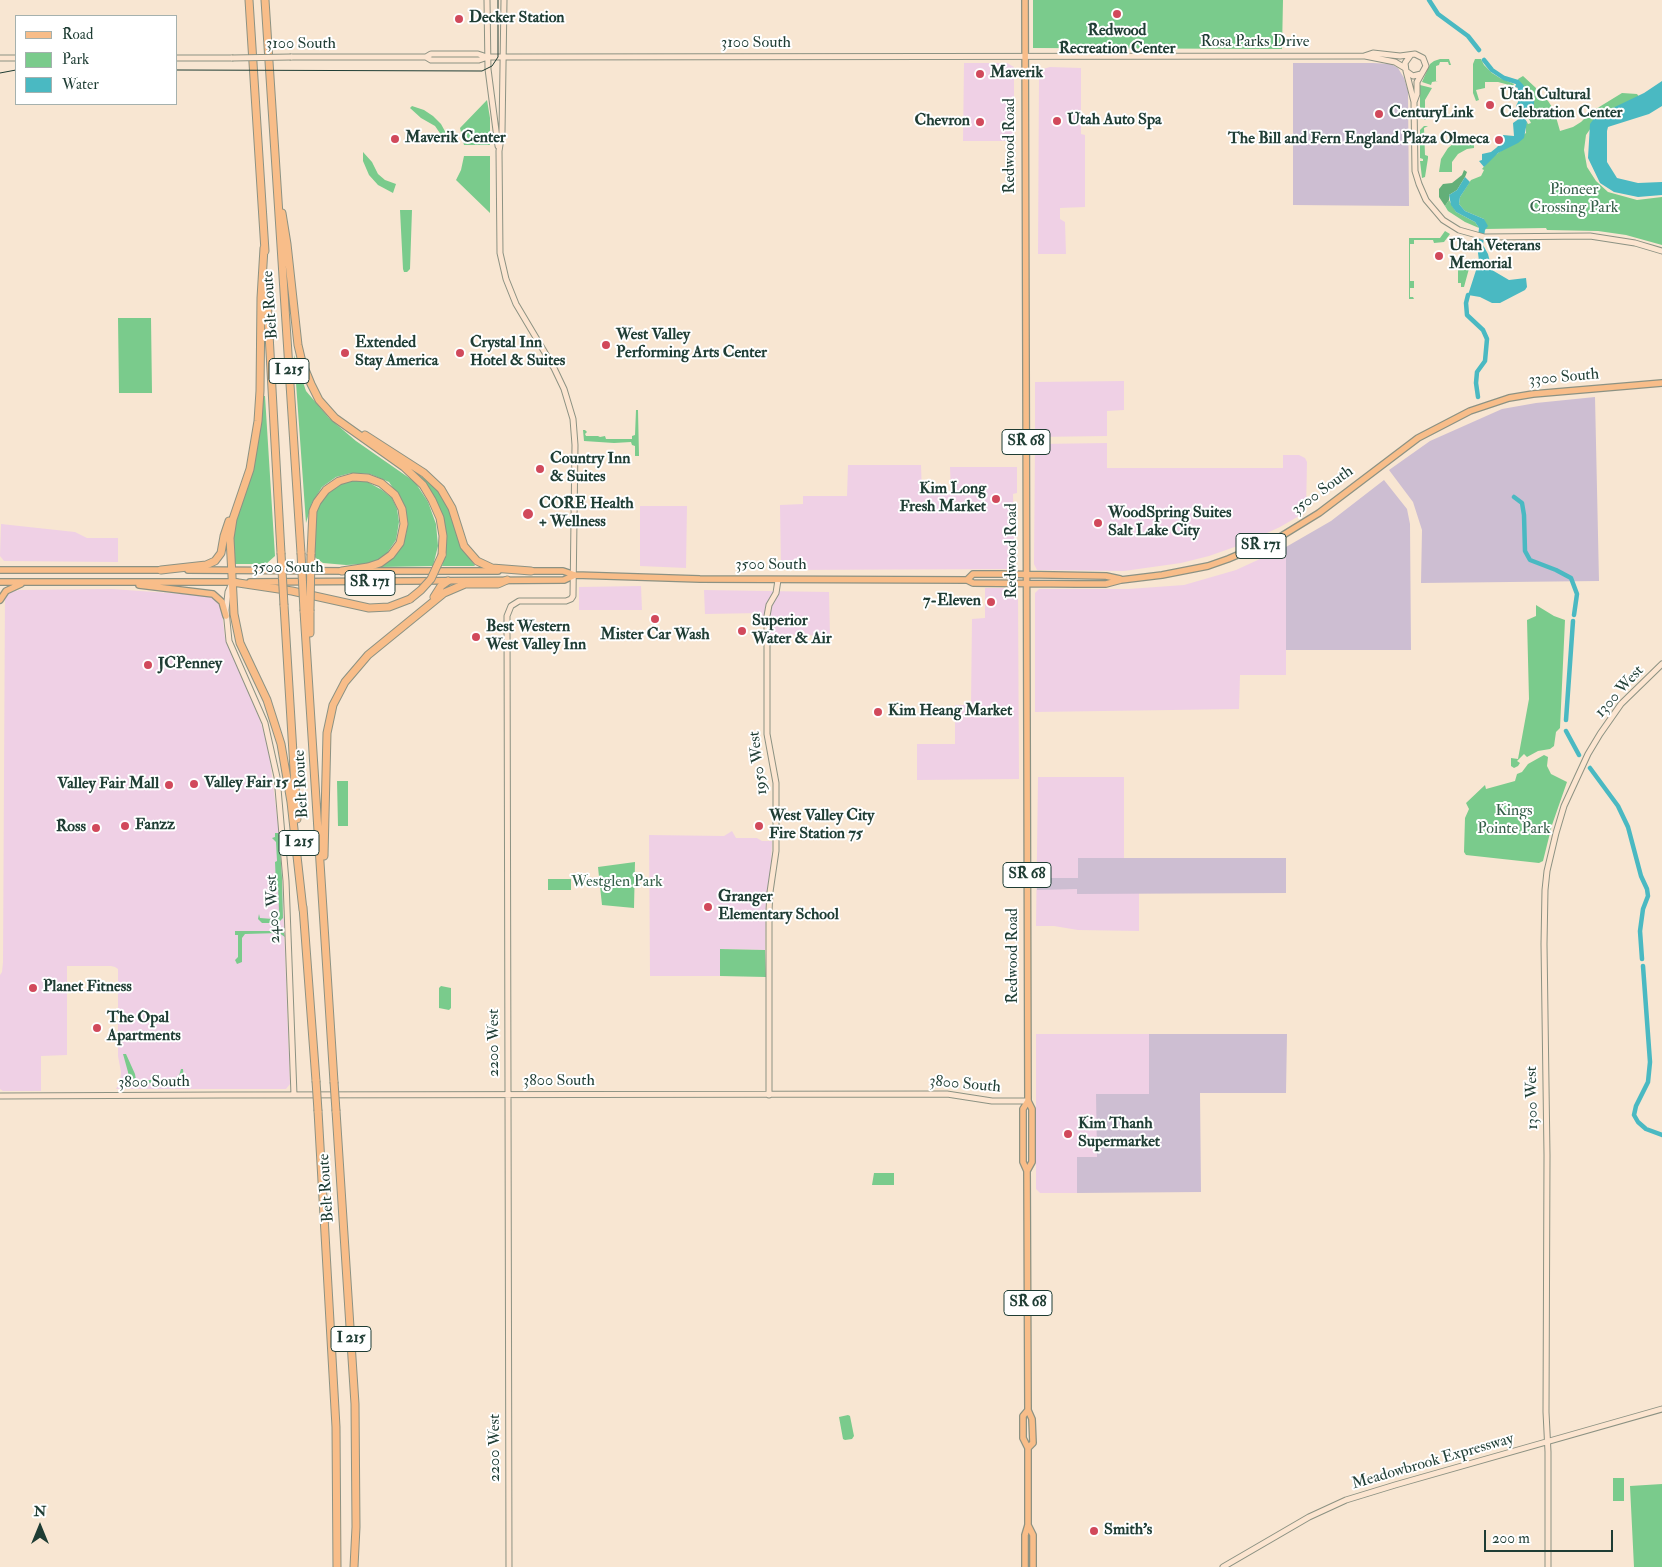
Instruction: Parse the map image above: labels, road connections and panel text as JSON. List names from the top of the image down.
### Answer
{
  "streets": {
    "highway": ["Belt Route", "I 215"],
    "main road": [
      "Redwood Road",
      "3300 South",
      "SR 68",
      "3500 South",
      "SR 171"
    ],
    "street": [
      "Rosa Parks Drive",
      "3100 South",
      "1300 West",
      "1950 West",
      "2400 West",
      "2200 West",
      "3800 South",
      "Meadowbrook Expressway"
    ]
  },
  "crossings": [
    ["Rosa Parks Drive", "3100 South"],
    ["Rosa Parks Drive", "Redwood Road"],
    ["3100 South", "Redwood Road"],
    ["Redwood Road", "3500 South"],
    ["Redwood Road", "3800 South"],
    ["3300 South", "3500 South"],
    ["3500 South", "1950 West"],
    ["3500 South", "2400 West"],
    ["3500 South", "2200 West"],
    ["1300 West", "Meadowbrook Expressway"],
    ["1950 West", "3800 South"],
    ["2400 West", "3800 South"],
    ["2200 West", "3800 South"]
  ],
  "parks": ["Pioneer Crossing Park", "Kings Pointe Park", "Westglen Park"],
  "places": [
    "Redwood Recreation Center",
    "Decker Station",
    "Maverik",
    "Utah Cultural Celebration Center",
    "CenturyLink",
    "Utah Auto Spa",
    "Chevron",
    "Maverik Center",
    "The Bill and Fern England Plaza Olmeca",
    "Utah Veterans Memorial",
    "West Valley Performing Arts Center",
    "Extended Stay America",
    "Crystal Inn Hotel & Suites",
    "Country Inn & Suites",
    "Kim Long Fresh Market",
    "CORE Health + Wellness",
    "WoodSpring Suites Salt Lake City",
    "7-Eleven",
    "Mister Car Wash",
    "Superior Water & Air",
    "Best Western West Valley Inn",
    "JCPenney",
    "Kim Heang Market",
    "Valley Fair 15",
    "Valley Fair Mall",
    "Fanzz",
    "West Valley City Fire Station 75",
    "Ross",
    "Granger Elementary School",
    "Planet Fitness",
    "The Opal Apartments",
    "Kim Thanh Supermarket",
    "Smith's"
  ],
  "legend": ["Road", "Park", "Water"],
  "scale_bar": "200 m",
  "north": "top"
}
